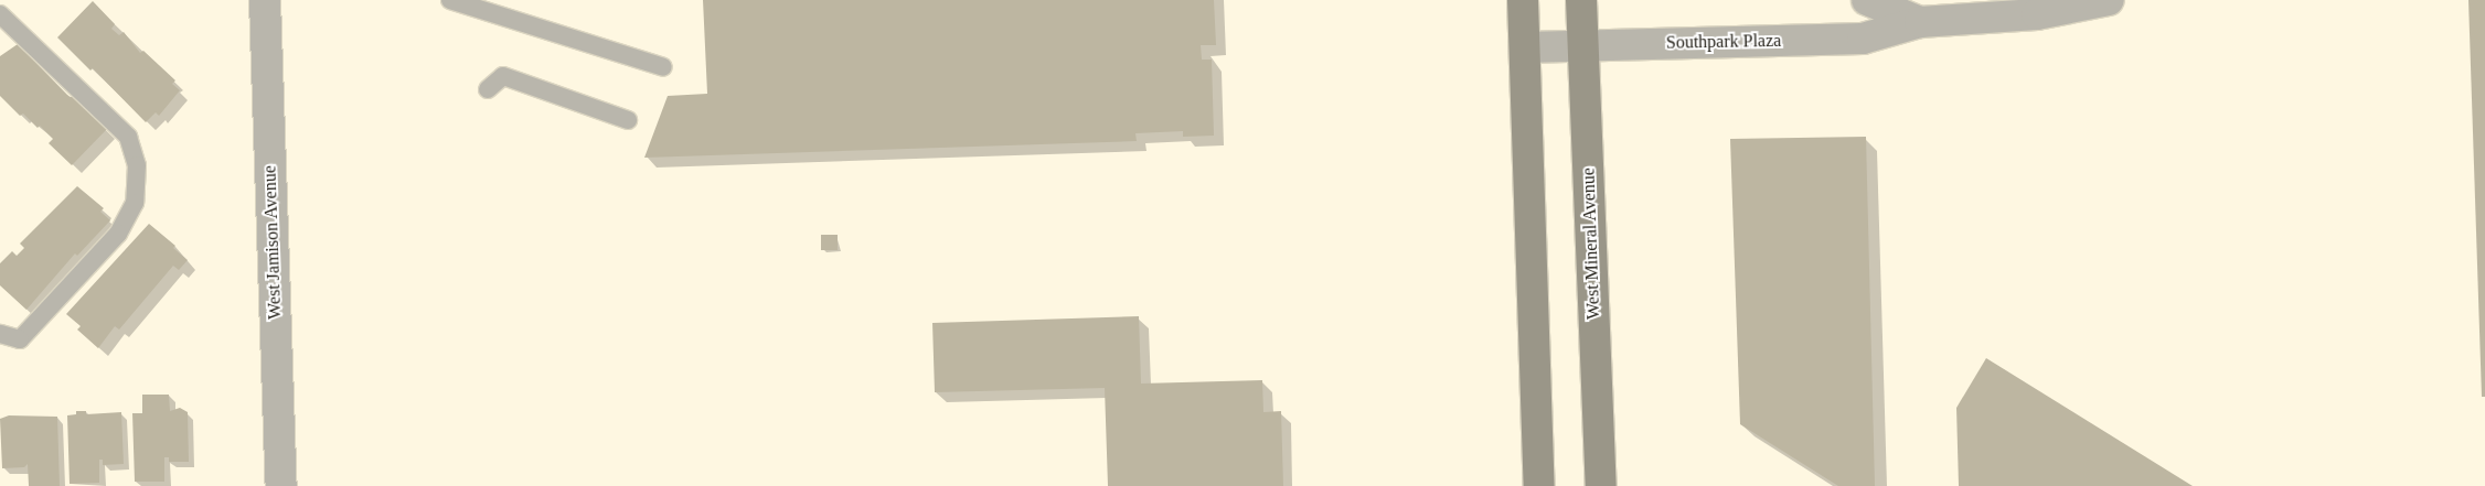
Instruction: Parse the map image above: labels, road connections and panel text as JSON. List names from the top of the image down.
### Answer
{
  "streets": {
    "main road": ["West Mineral Avenue"],
    "street": ["Southpark Plaza", "West Jamison Avenue"]
  },
  "crossings": [
    ["Southpark Plaza", "West Mineral Avenue"]
  ]
}
